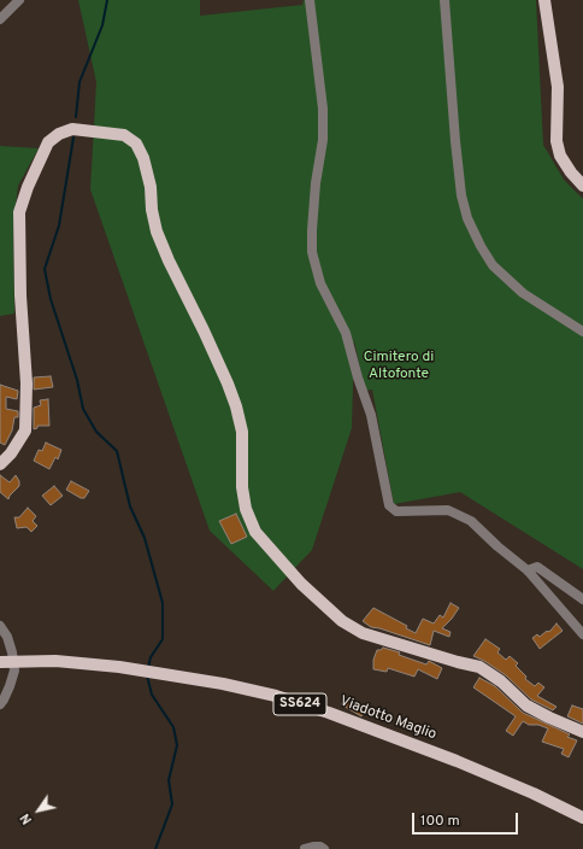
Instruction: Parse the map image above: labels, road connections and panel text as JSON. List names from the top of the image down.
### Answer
{
  "streets": {
    "main road": ["SS624", "Viadotto Maglio"]
  },
  "parks": ["Cimitero di Altofonte"],
  "scale_bar": "100 m",
  "north": "bottom left"
}
